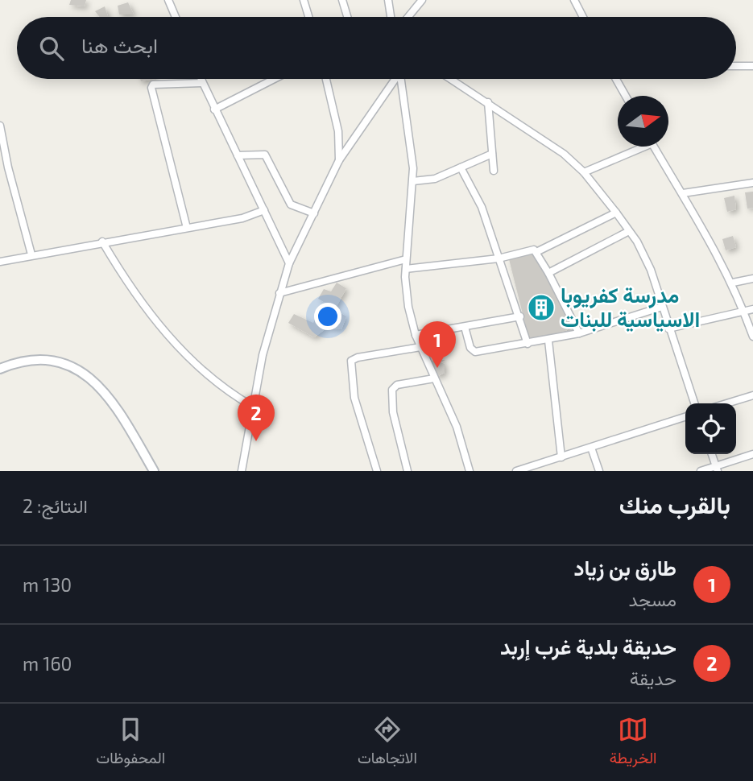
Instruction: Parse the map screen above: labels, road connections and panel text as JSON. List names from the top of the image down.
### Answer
{
  "places": {
    "building": ["مدرسة كفريوبا الاسياسية للبنات"]
  },
  "north": "right",
  "page": {
    "search": "ابحث هنا",
    "pins": ["1", "2"],
    "heading": ["بالقرب منك", "النتائج: 2"],
    "list": [
      {
        "mark": "1",
        "name": "طارق بن زياد",
        "note": "مسجد",
        "value": "130 m"
      },
      {
        "mark": "2",
        "name": "حديقة بلدية غرب إربد",
        "note": "حديقة",
        "value": "160 m"
      }
    ],
    "nav": ["الخريطة", "الاتجاهات", "المحفوظات"]
  }
}
